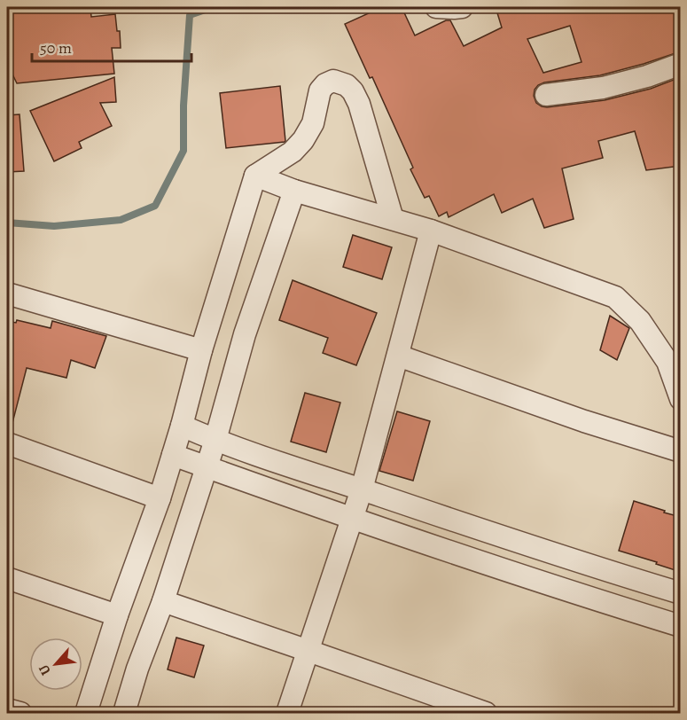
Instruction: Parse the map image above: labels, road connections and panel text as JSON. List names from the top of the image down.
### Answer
{
  "scale_bar": "50 m",
  "north": "bottom left"
}
